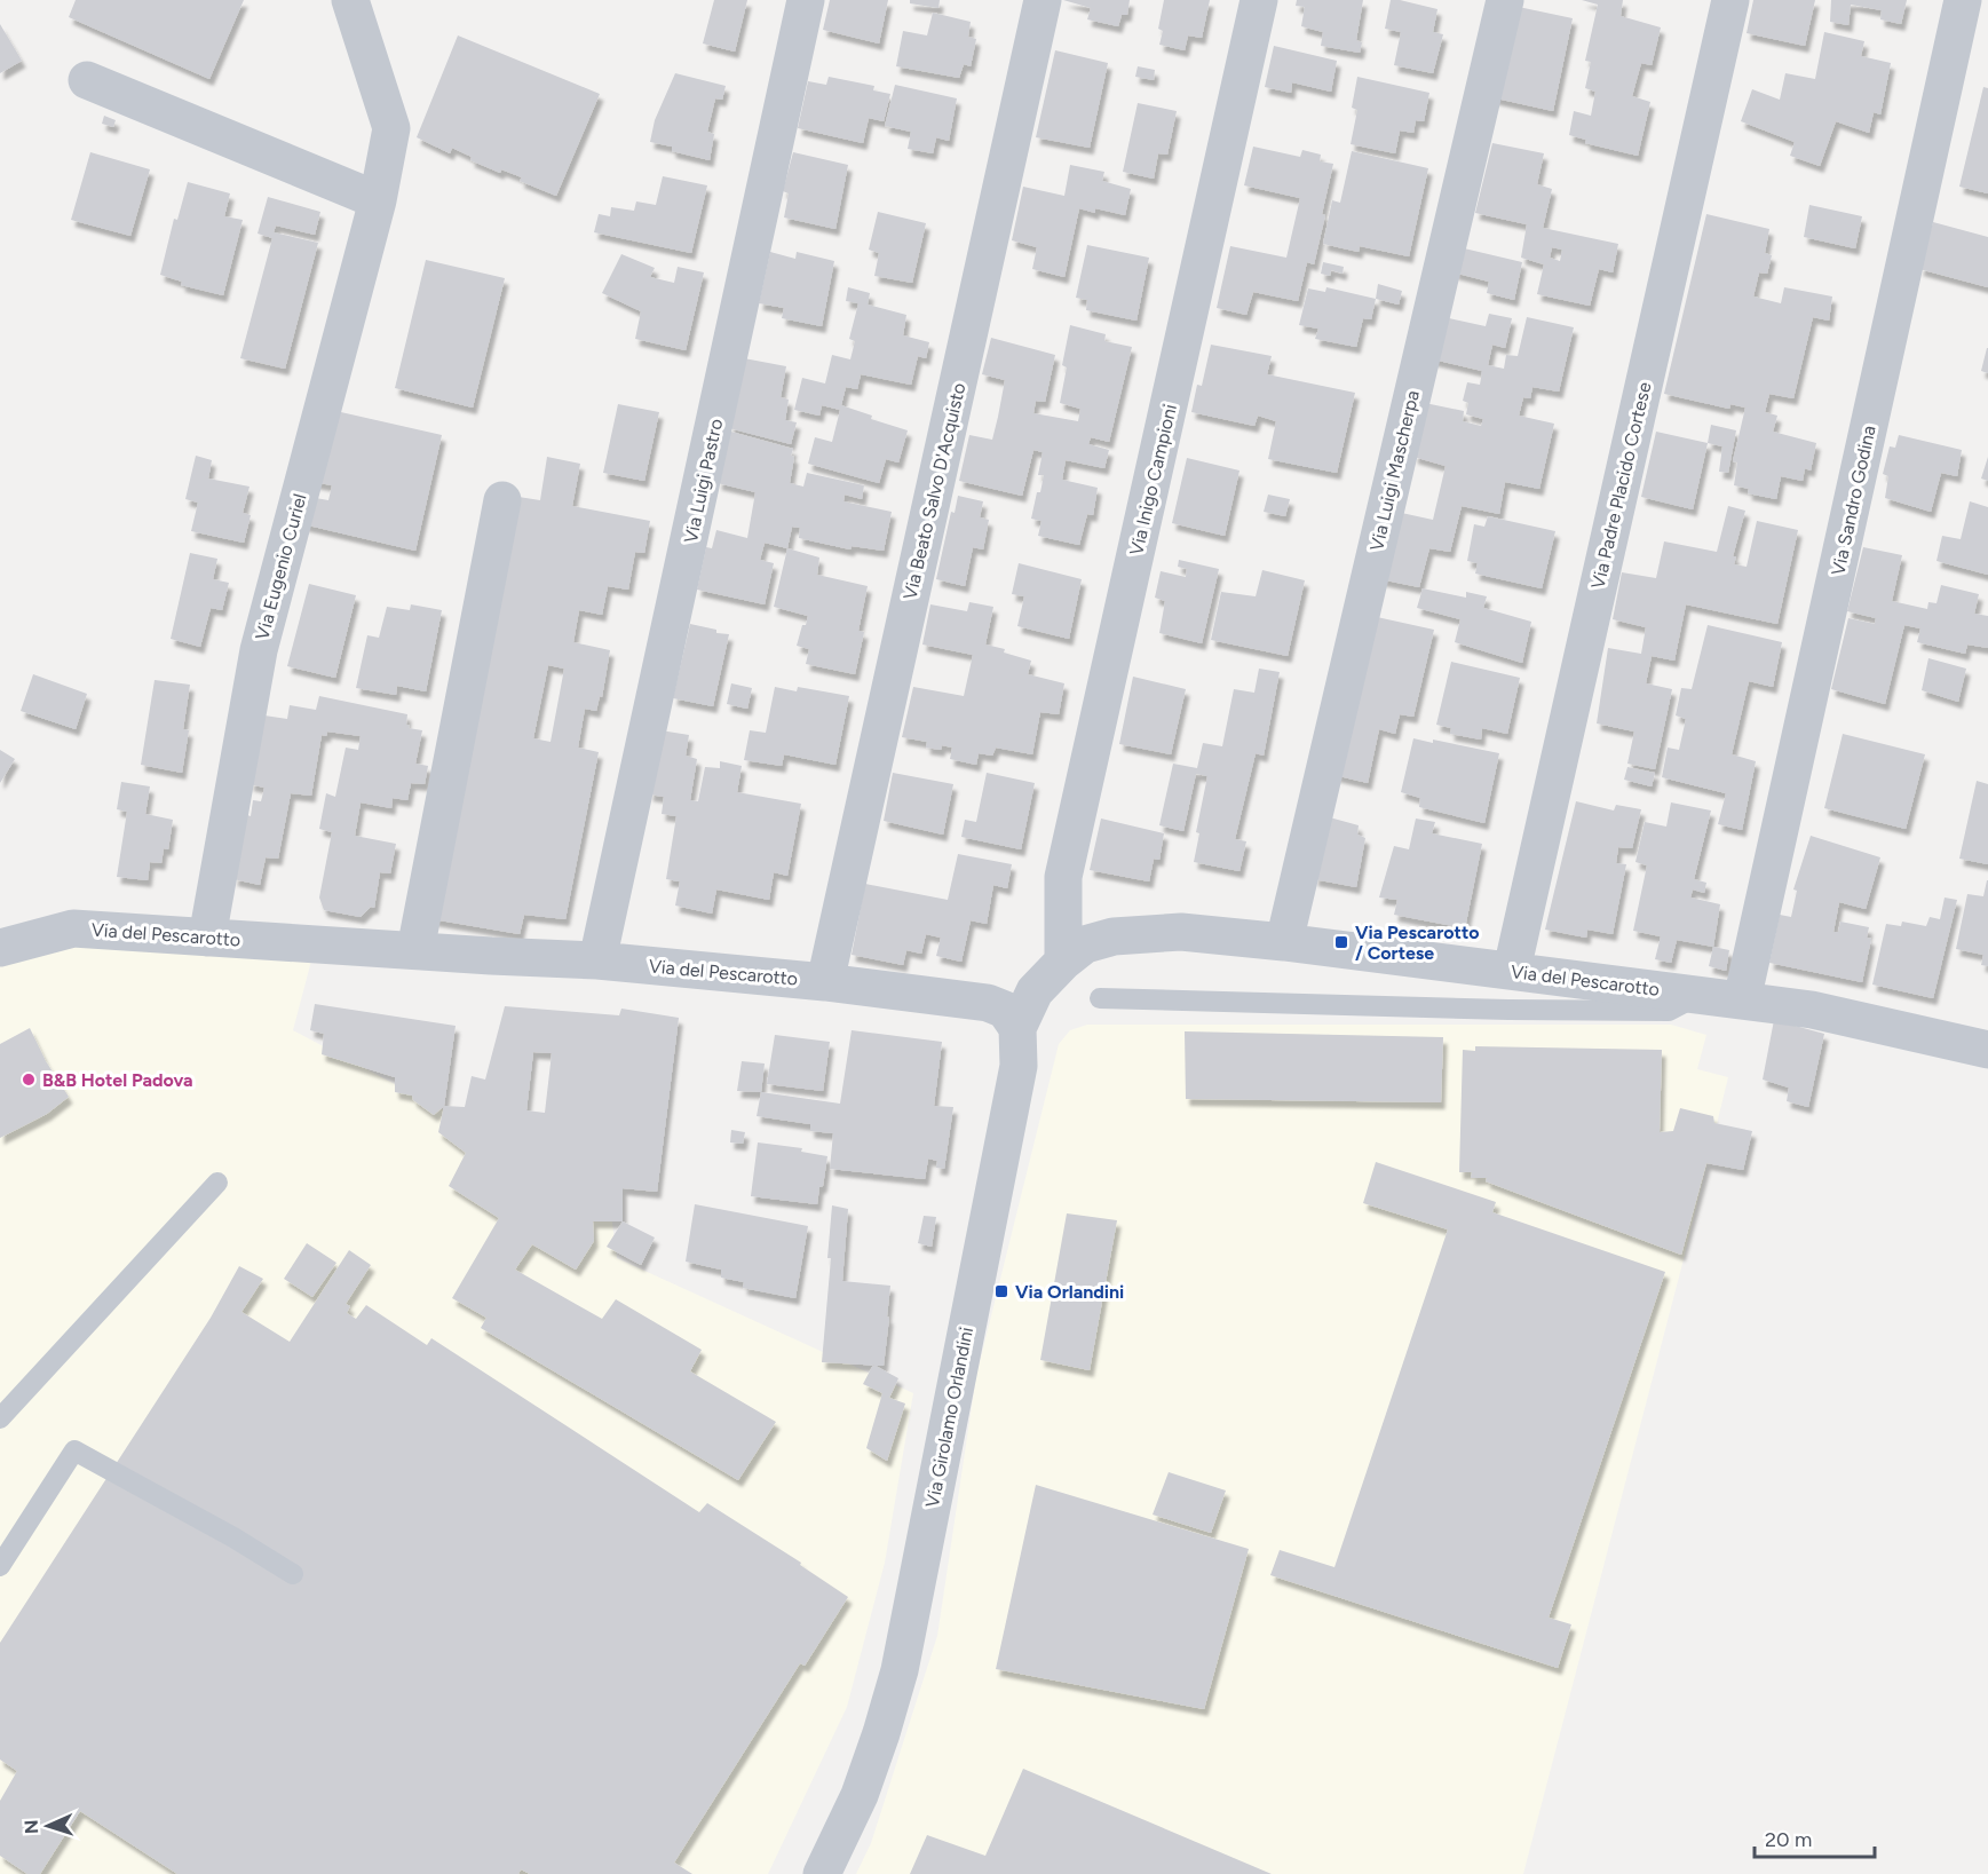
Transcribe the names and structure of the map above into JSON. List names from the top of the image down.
{
  "streets": {
    "street": [
      "Via Luigi Mascherpa",
      "Via Inigo Campioni",
      "Via Luigi Pastro",
      "Via Padre Placido Cortese",
      "Via Beato Salvo D'Acquisto",
      "Via Sandro Godina",
      "Via Eugenio Curiel",
      "Via del Pescarotto",
      "Via Girolamo Orlandini"
    ]
  },
  "crossings": [
    ["Via Luigi Mascherpa", "Via del Pescarotto"],
    ["Via Inigo Campioni", "Via del Pescarotto"],
    ["Via Inigo Campioni", "Via Girolamo Orlandini"],
    ["Via Luigi Pastro", "Via del Pescarotto"],
    ["Via Padre Placido Cortese", "Via del Pescarotto"],
    ["Via Beato Salvo D'Acquisto", "Via del Pescarotto"],
    ["Via Sandro Godina", "Via del Pescarotto"],
    ["Via Eugenio Curiel", "Via del Pescarotto"],
    ["Via del Pescarotto", "Via Girolamo Orlandini"]
  ],
  "places": {
    "transit": ["Via Pescarotto / Cortese", "Via Orlandini"],
    "other": ["B&B Hotel Padova"]
  },
  "scale_bar": "20 m",
  "north": "left"
}
